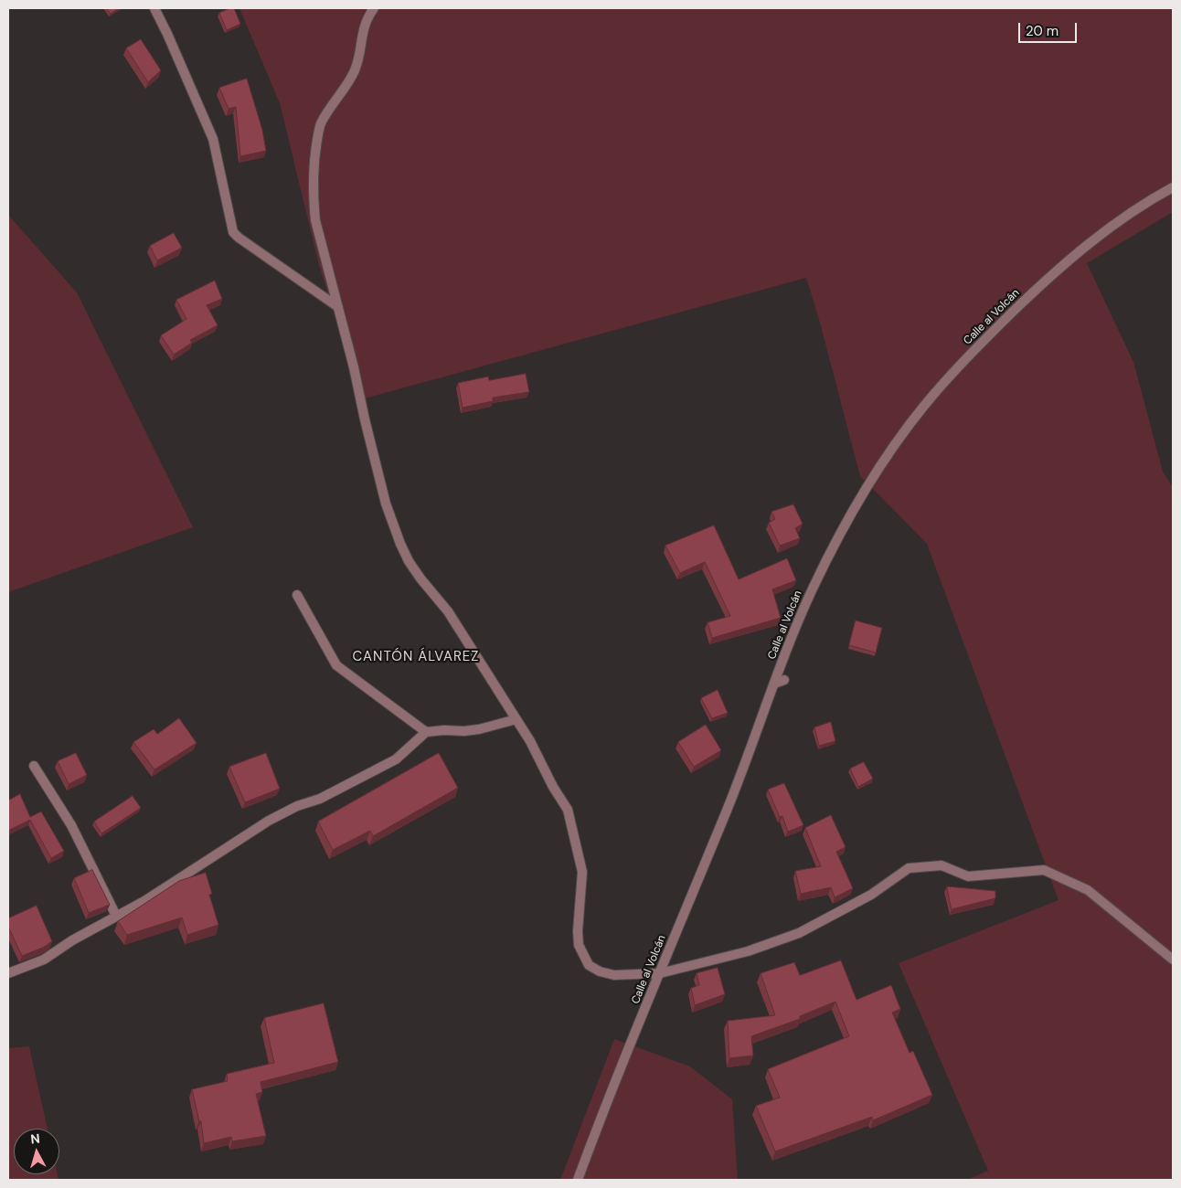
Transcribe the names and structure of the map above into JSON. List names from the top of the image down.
{
  "streets": {
    "street": ["Calle al Volcán"]
  },
  "districts": ["CANTÓN ÁLVAREZ"],
  "scale_bar": "20 m",
  "north": "top"
}
